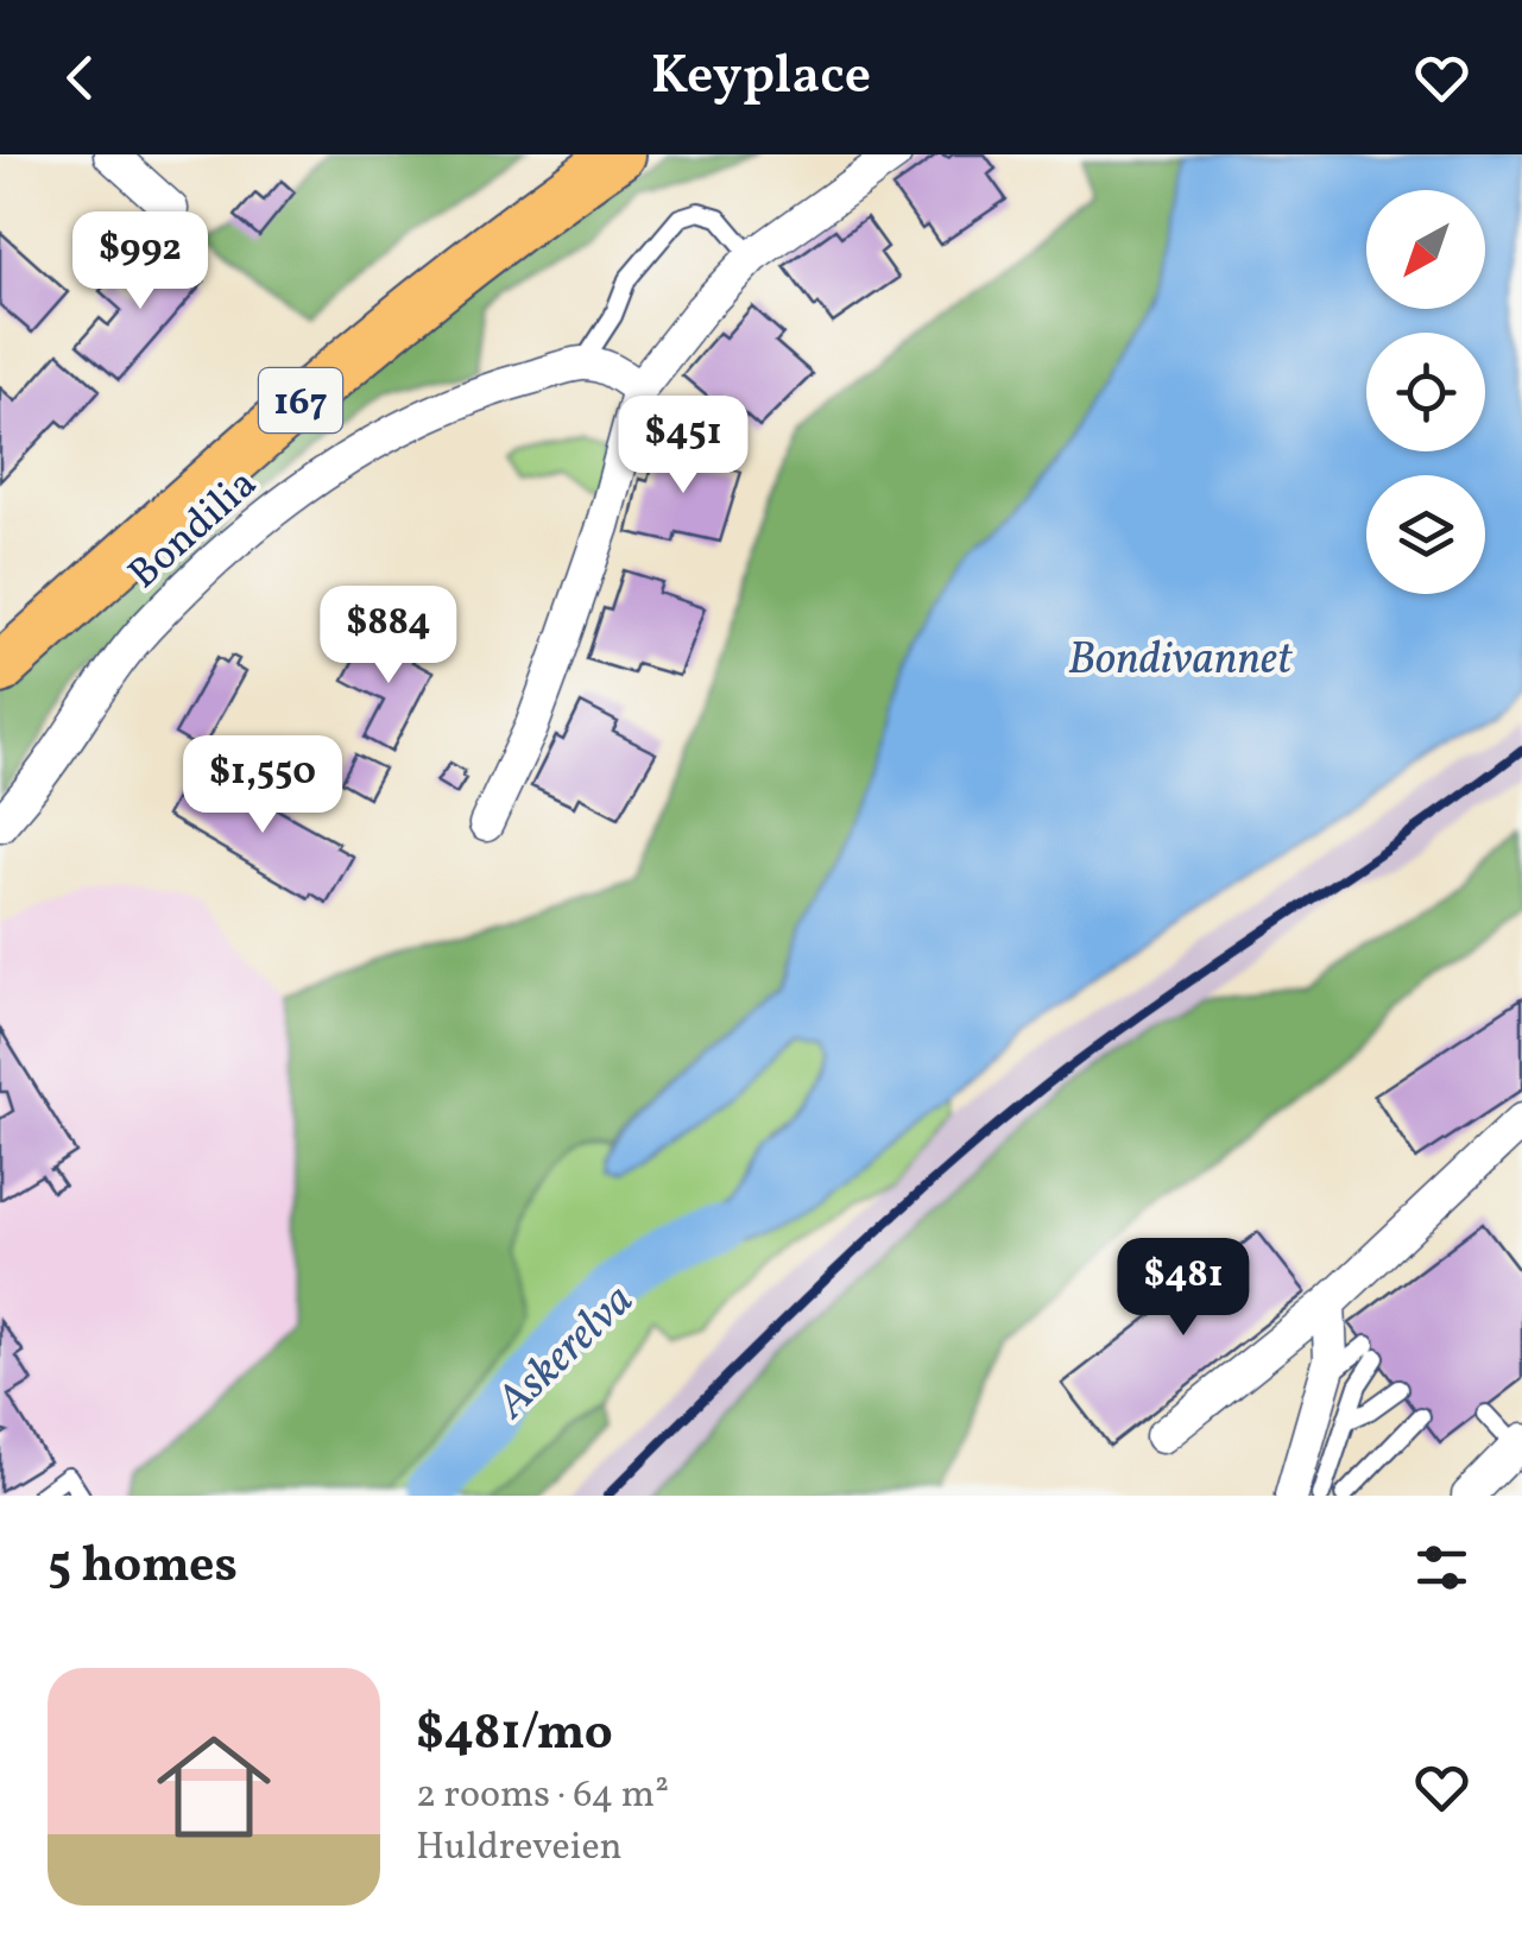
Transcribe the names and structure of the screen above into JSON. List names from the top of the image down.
{
  "streets": {
    "main road": ["167"],
    "street": ["Bondilia"]
  },
  "water": ["Bondivannet", "Askerelva"],
  "north": "bottom left",
  "page": {
    "header": "Keyplace",
    "price": [
      "$992",
      "$451",
      "$884",
      "$1,550",
      "$481"
    ],
    "heading": "5 homes",
    "list": [
      {
        "name": "$481/mo",
        "note": "2 rooms · 64 m² · Huldreveien"
      }
    ]
  }
}
